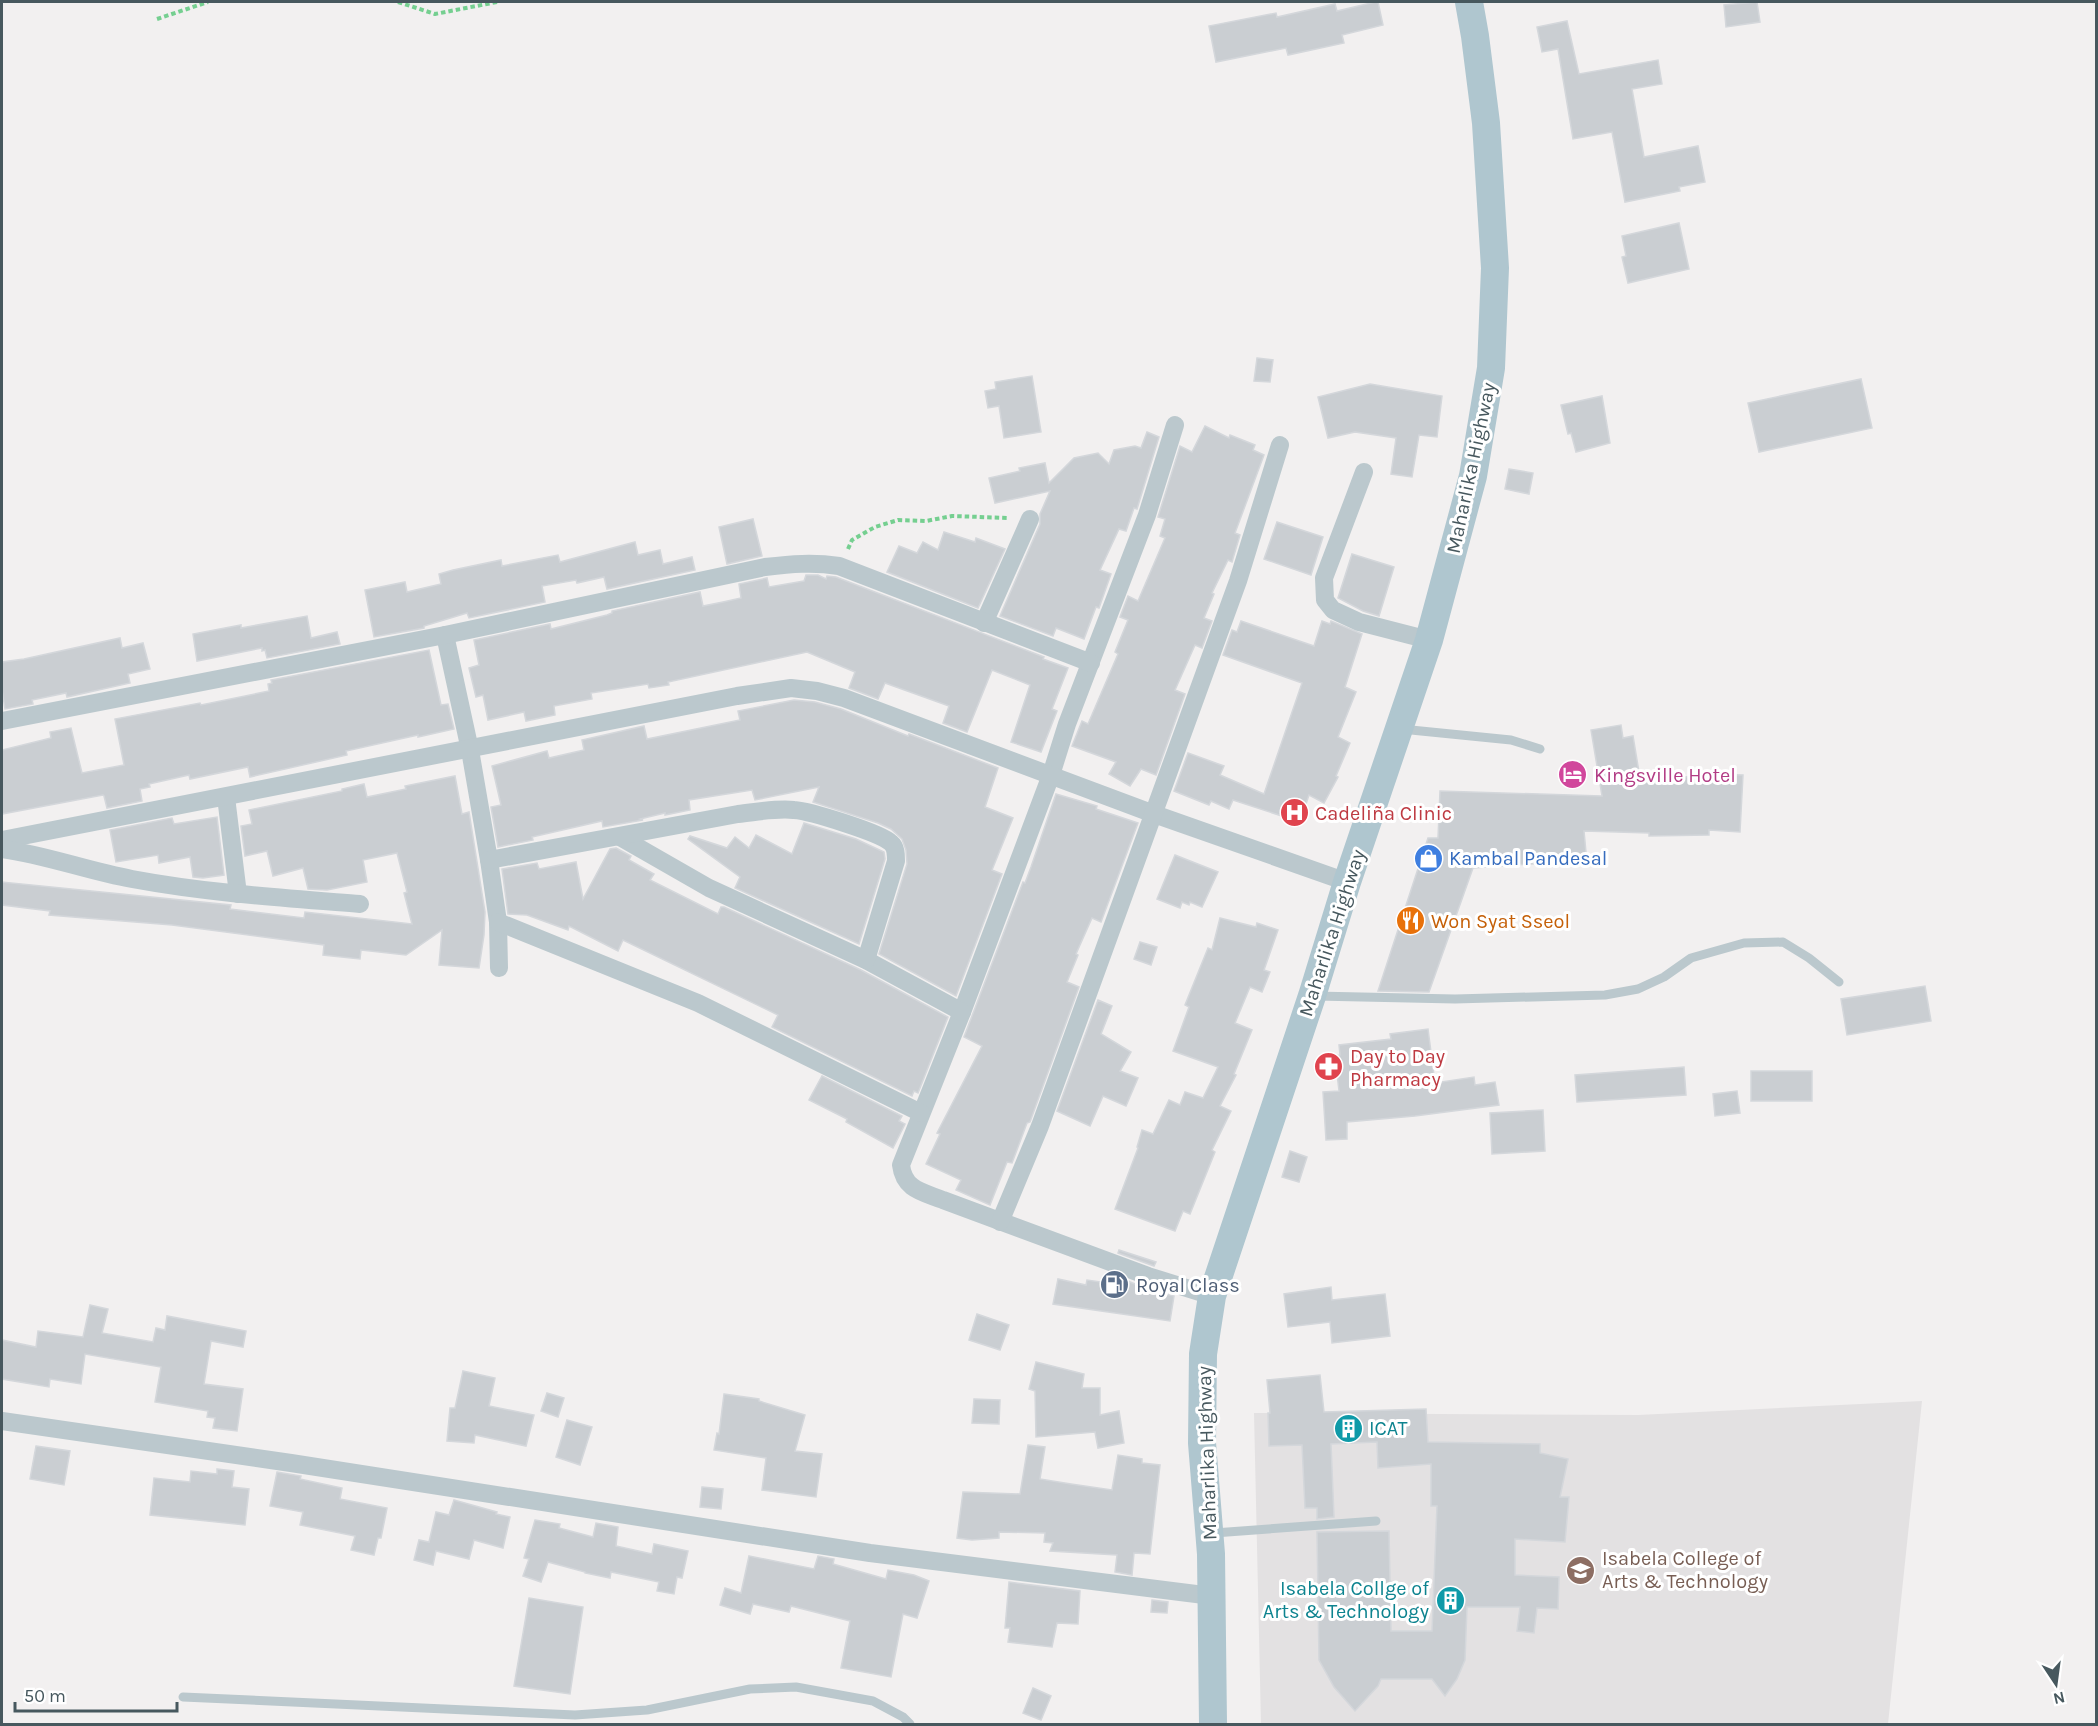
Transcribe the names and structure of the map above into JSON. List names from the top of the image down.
{
  "streets": {
    "main road": ["Maharlika Highway"]
  },
  "places": {
    "hotel": ["Kingsville Hotel"],
    "hospital": ["Cadeliña Clinic"],
    "shop": ["Kambal Pandesal"],
    "restaurant": ["Won Syat Sseol"],
    "pharmacy": ["Day to Day Pharmacy"],
    "fuel station": ["Royal Class"],
    "building": ["ICAT", "Isabela Collge of Arts & Technology"],
    "school or university": ["Isabela College of Arts & Technology"]
  },
  "scale_bar": "50 m",
  "north": "bottom"
}
